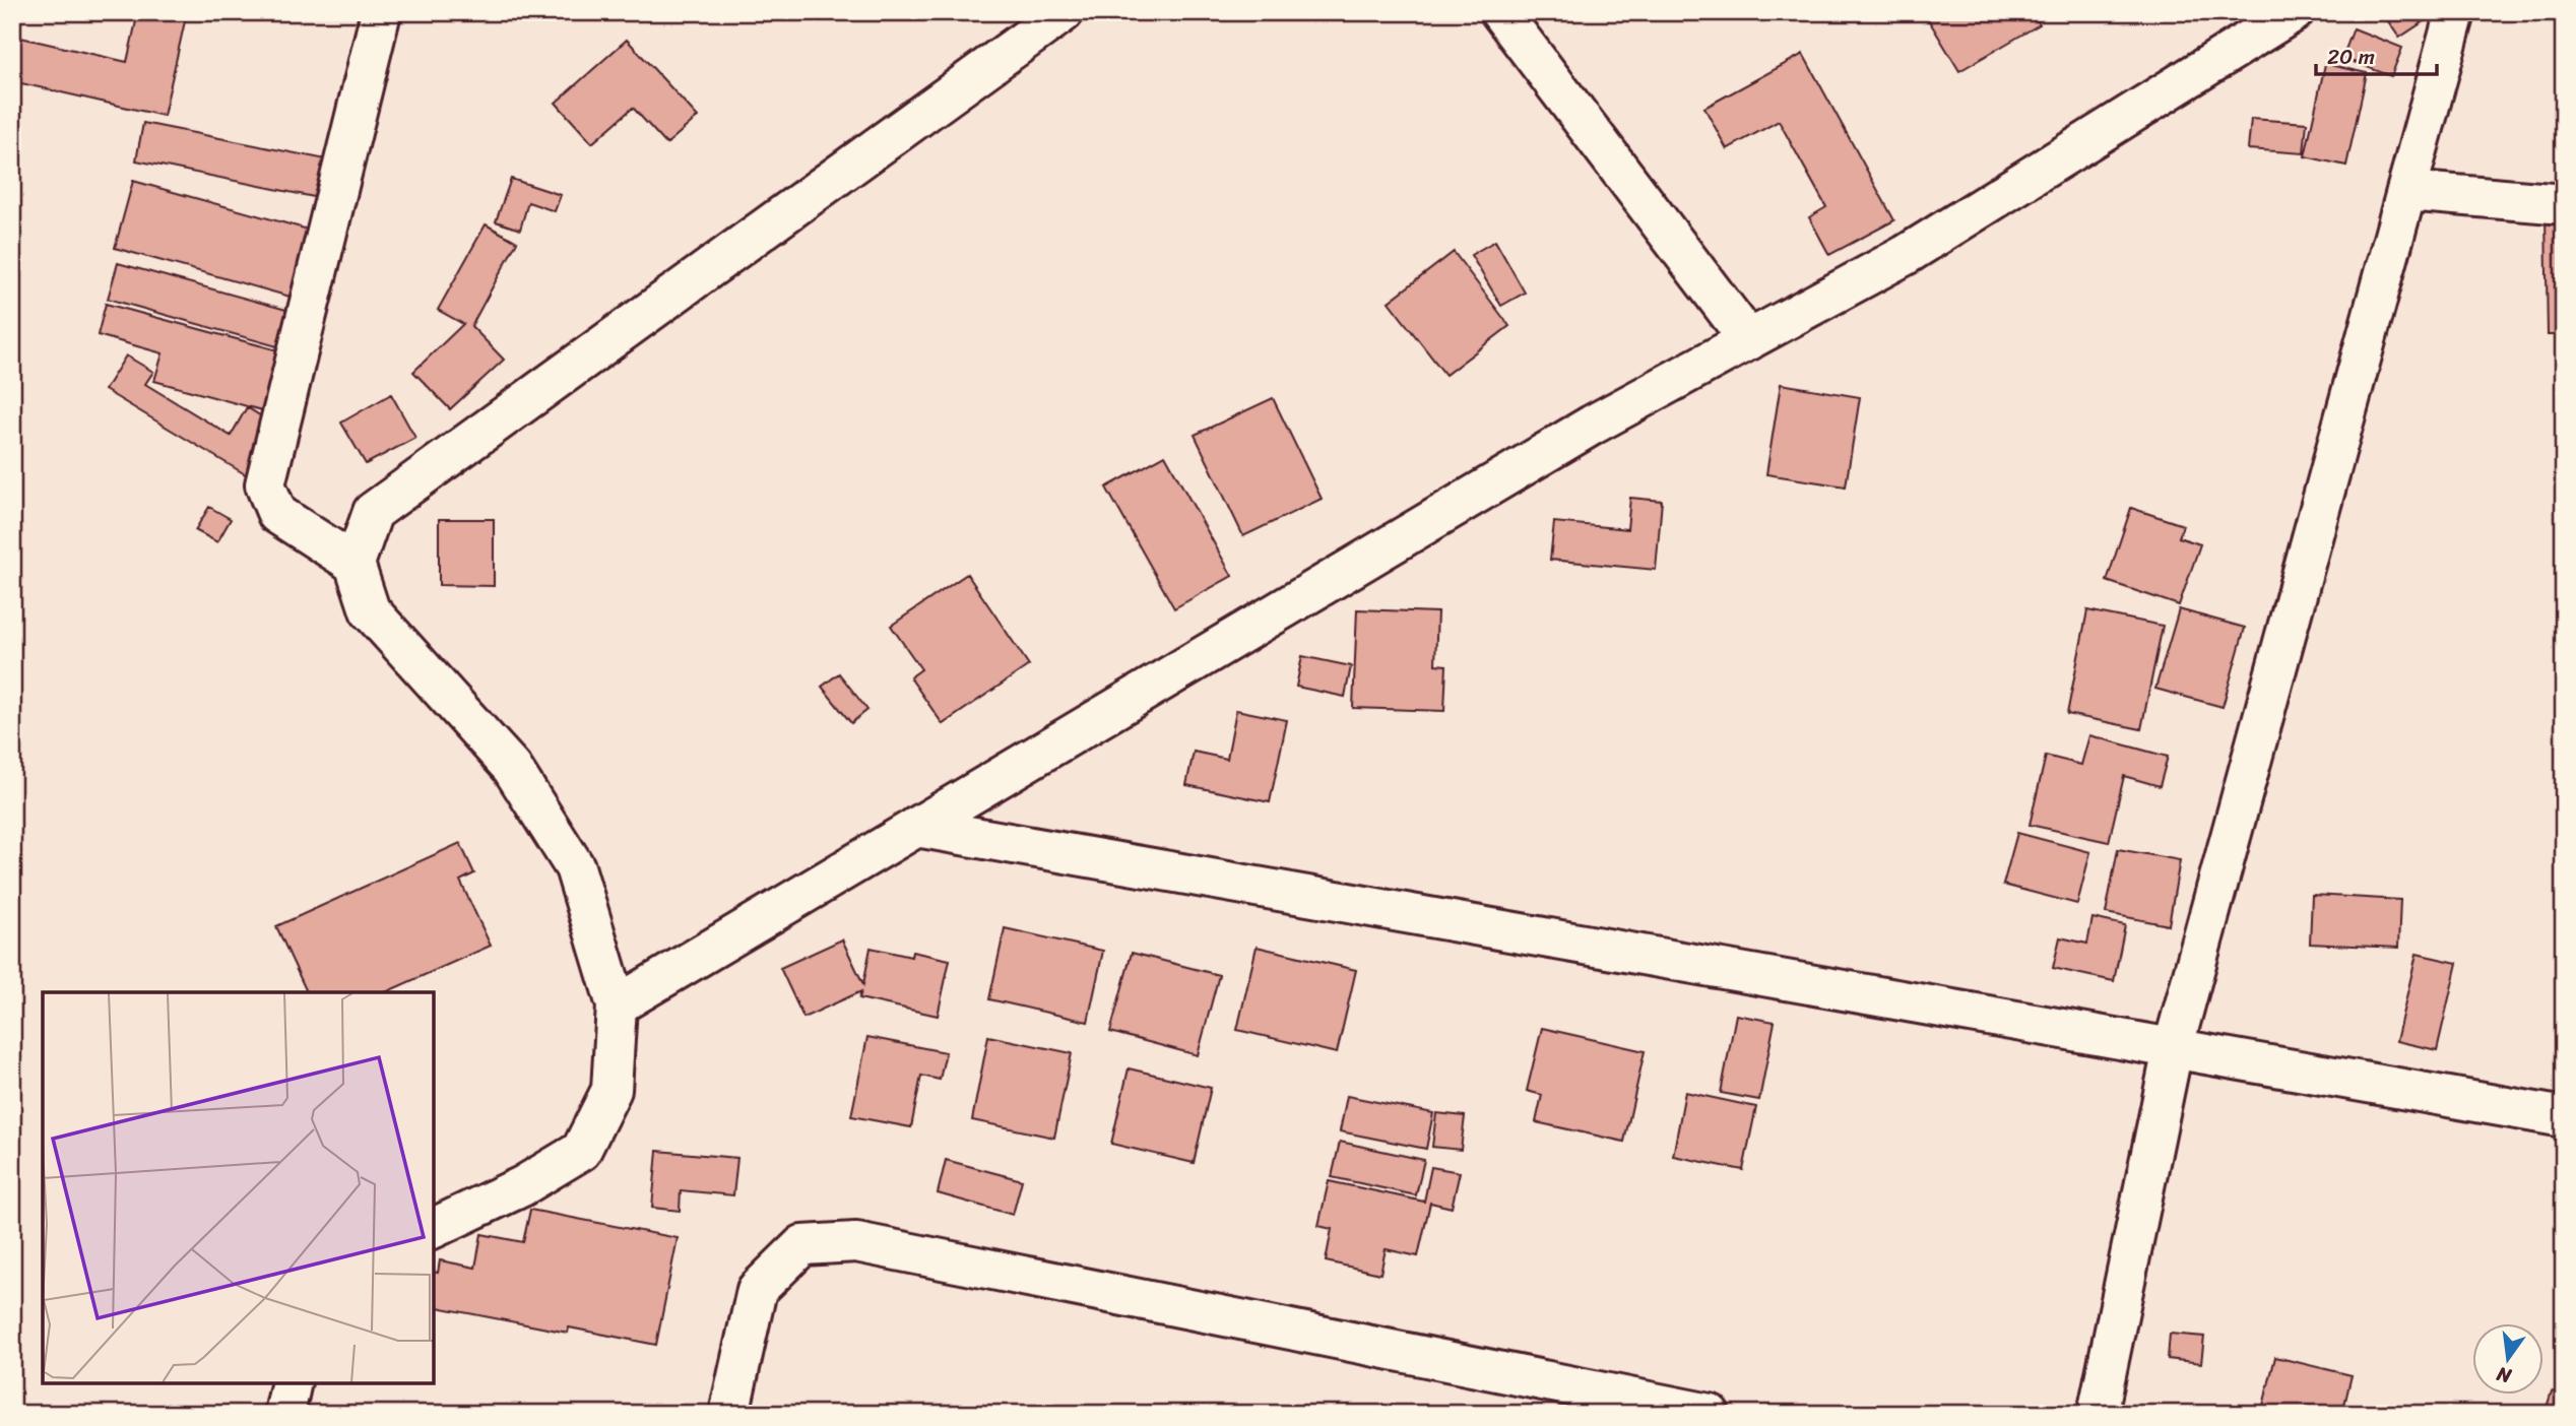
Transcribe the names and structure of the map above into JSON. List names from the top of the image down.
{
  "scale_bar": "20 m",
  "north": "bottom"
}
